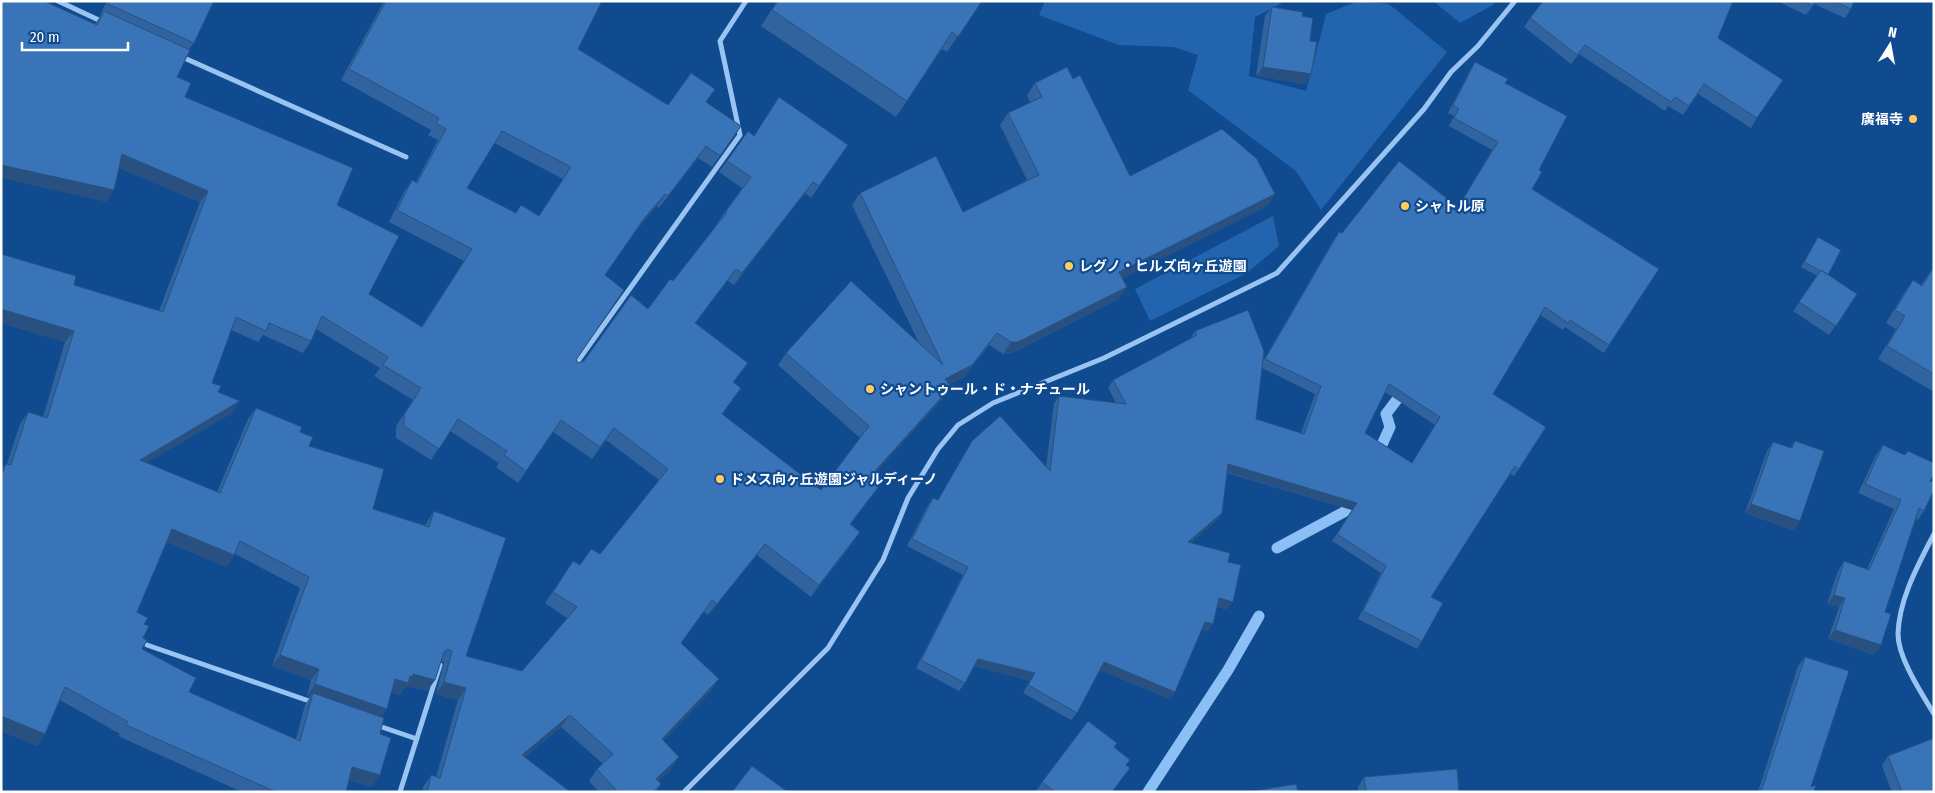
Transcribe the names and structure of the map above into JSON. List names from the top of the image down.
{
  "places": [
    "廣福寺",
    "シャトル原",
    "レグノ・ヒルズ向ヶ丘遊園",
    "シャントゥール・ド・ナチュール",
    "ドメス向ヶ丘遊園ジャルディーノ"
  ],
  "scale_bar": "20 m",
  "north": "top"
}
